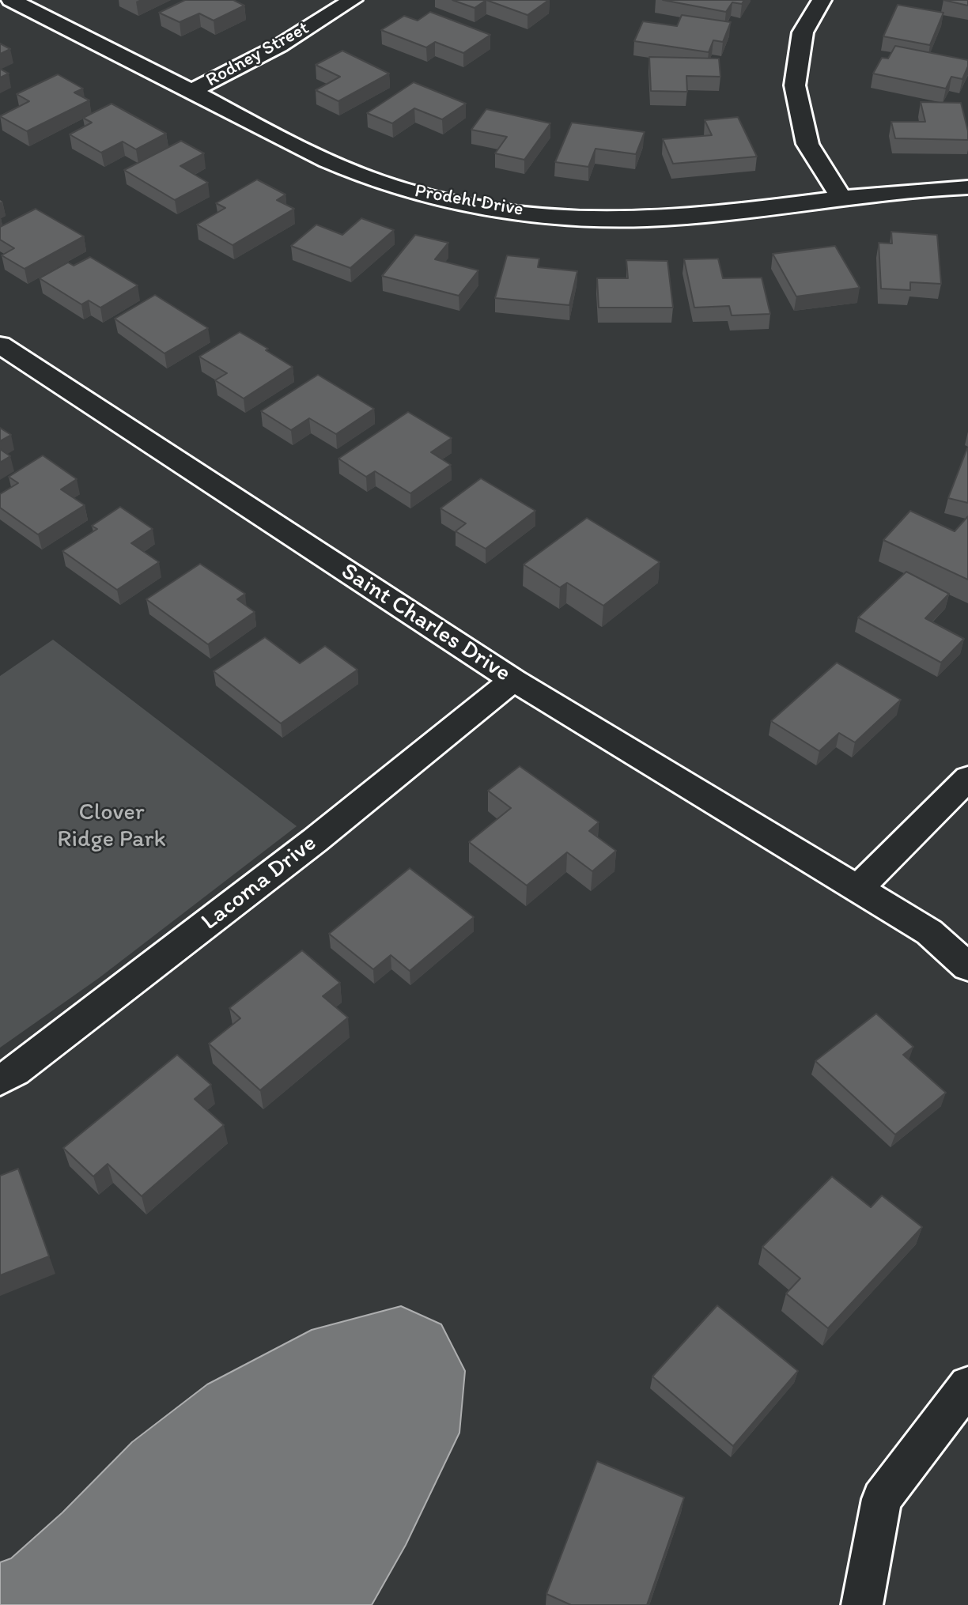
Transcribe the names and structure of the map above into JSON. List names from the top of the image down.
{
  "streets": {
    "street": [
      "Rodney Street",
      "Prodehl Drive",
      "Saint Charles Drive",
      "Lacoma Drive"
    ]
  },
  "crossings": [
    ["Rodney Street", "Prodehl Drive"],
    ["Saint Charles Drive", "Lacoma Drive"]
  ],
  "parks": ["Clover Ridge Park"]
}
